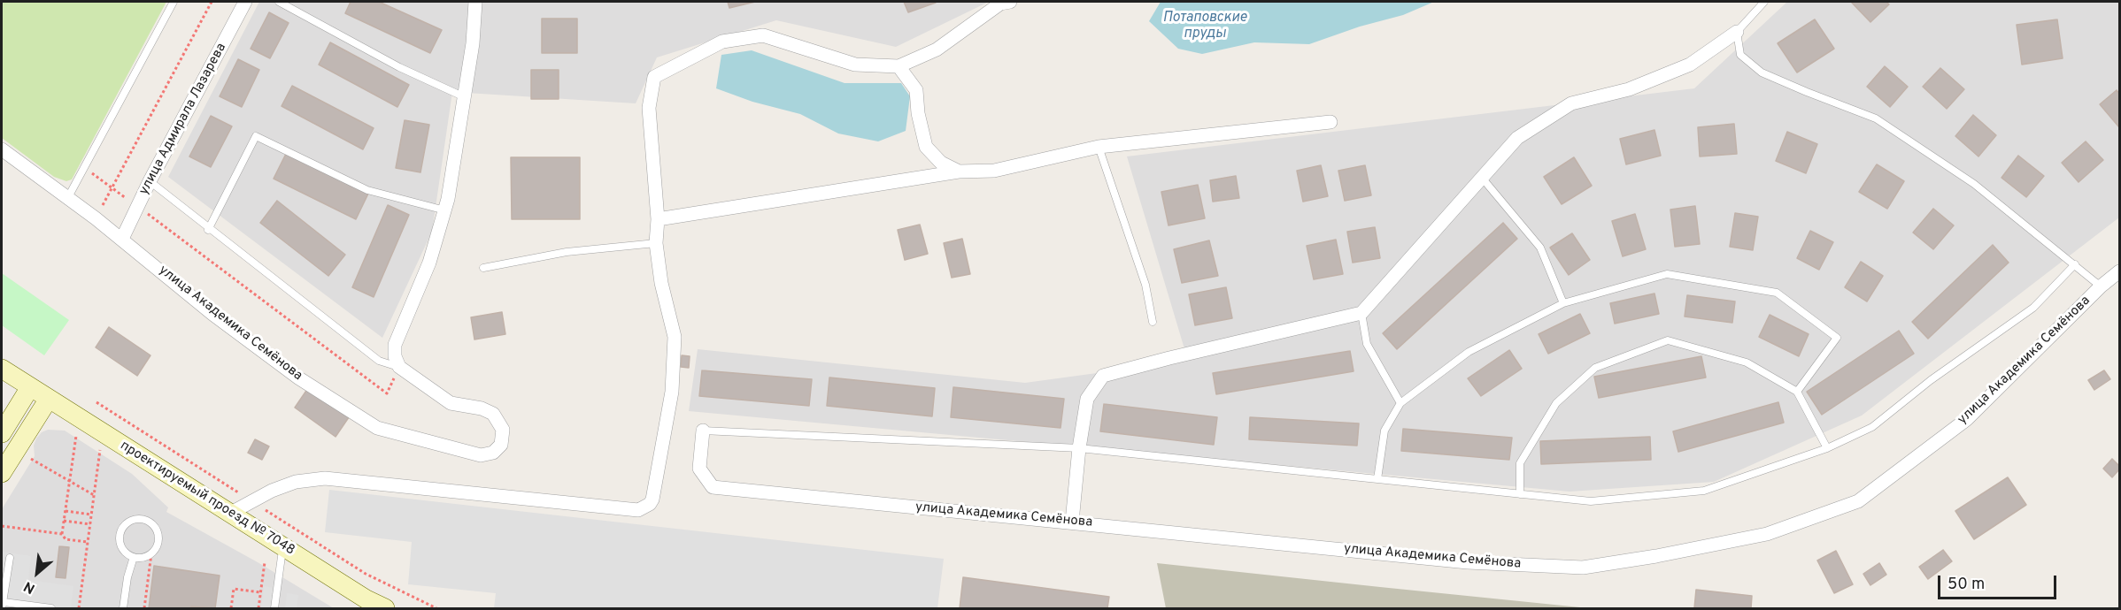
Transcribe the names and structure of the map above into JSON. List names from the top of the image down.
{
  "streets": {
    "main road": ["проектируемый проезд № 7048"],
    "street": ["улица Адмирала Лазарева", "улица Академика Семёнова"]
  },
  "crossings": [
    ["улица Адмирала Лазарева", "улица Академика Семёнова"]
  ],
  "water": ["Потаповские пруды"],
  "scale_bar": "50 m",
  "north": "bottom left"
}
